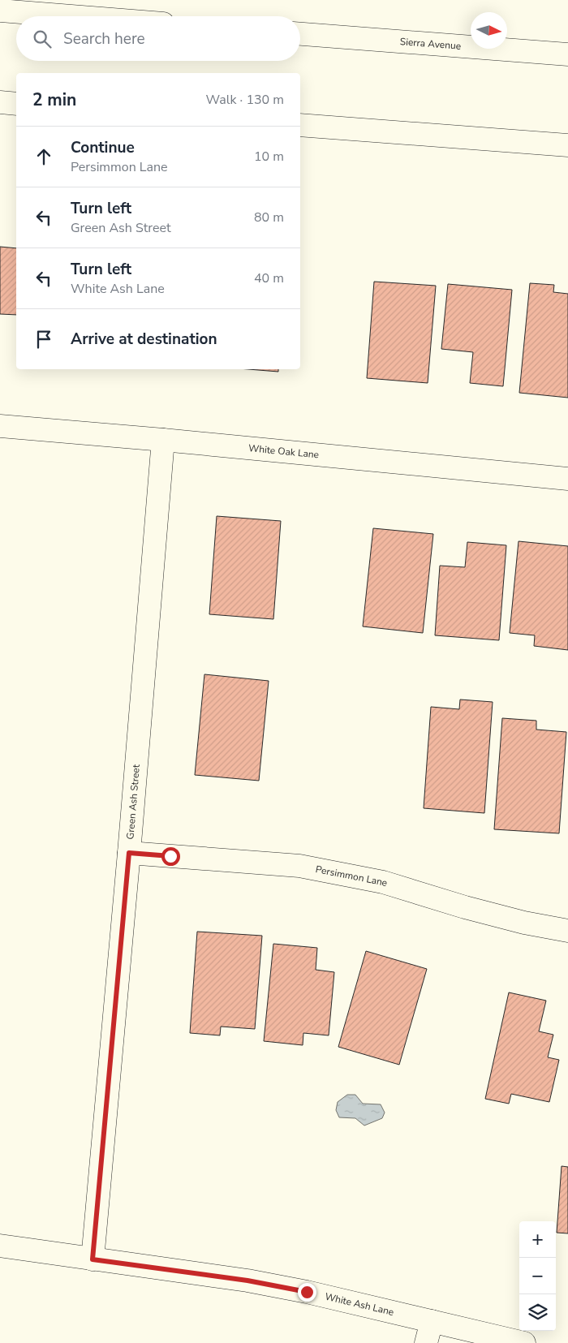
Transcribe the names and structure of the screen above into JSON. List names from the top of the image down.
{
  "streets": {
    "street": [
      "Sierra Avenue",
      "White Oak Lane",
      "Green Ash Street",
      "Persimmon Lane",
      "White Ash Lane"
    ]
  },
  "crossings": [
    ["White Oak Lane", "Green Ash Street"],
    ["Green Ash Street", "Persimmon Lane"],
    ["Green Ash Street", "White Ash Lane"]
  ],
  "north": "right",
  "page": {
    "search": "Search here",
    "heading": ["2 min", "Walk · 130 m"],
    "list": [
      ["Continue", "Persimmon Lane", "10 m"],
      ["Turn left", "Green Ash Street", "80 m"],
      ["Turn left", "White Ash Lane", "40 m"],
      "Arrive at destination"
    ],
    "map_buttons": ["+", "−"]
  }
}
